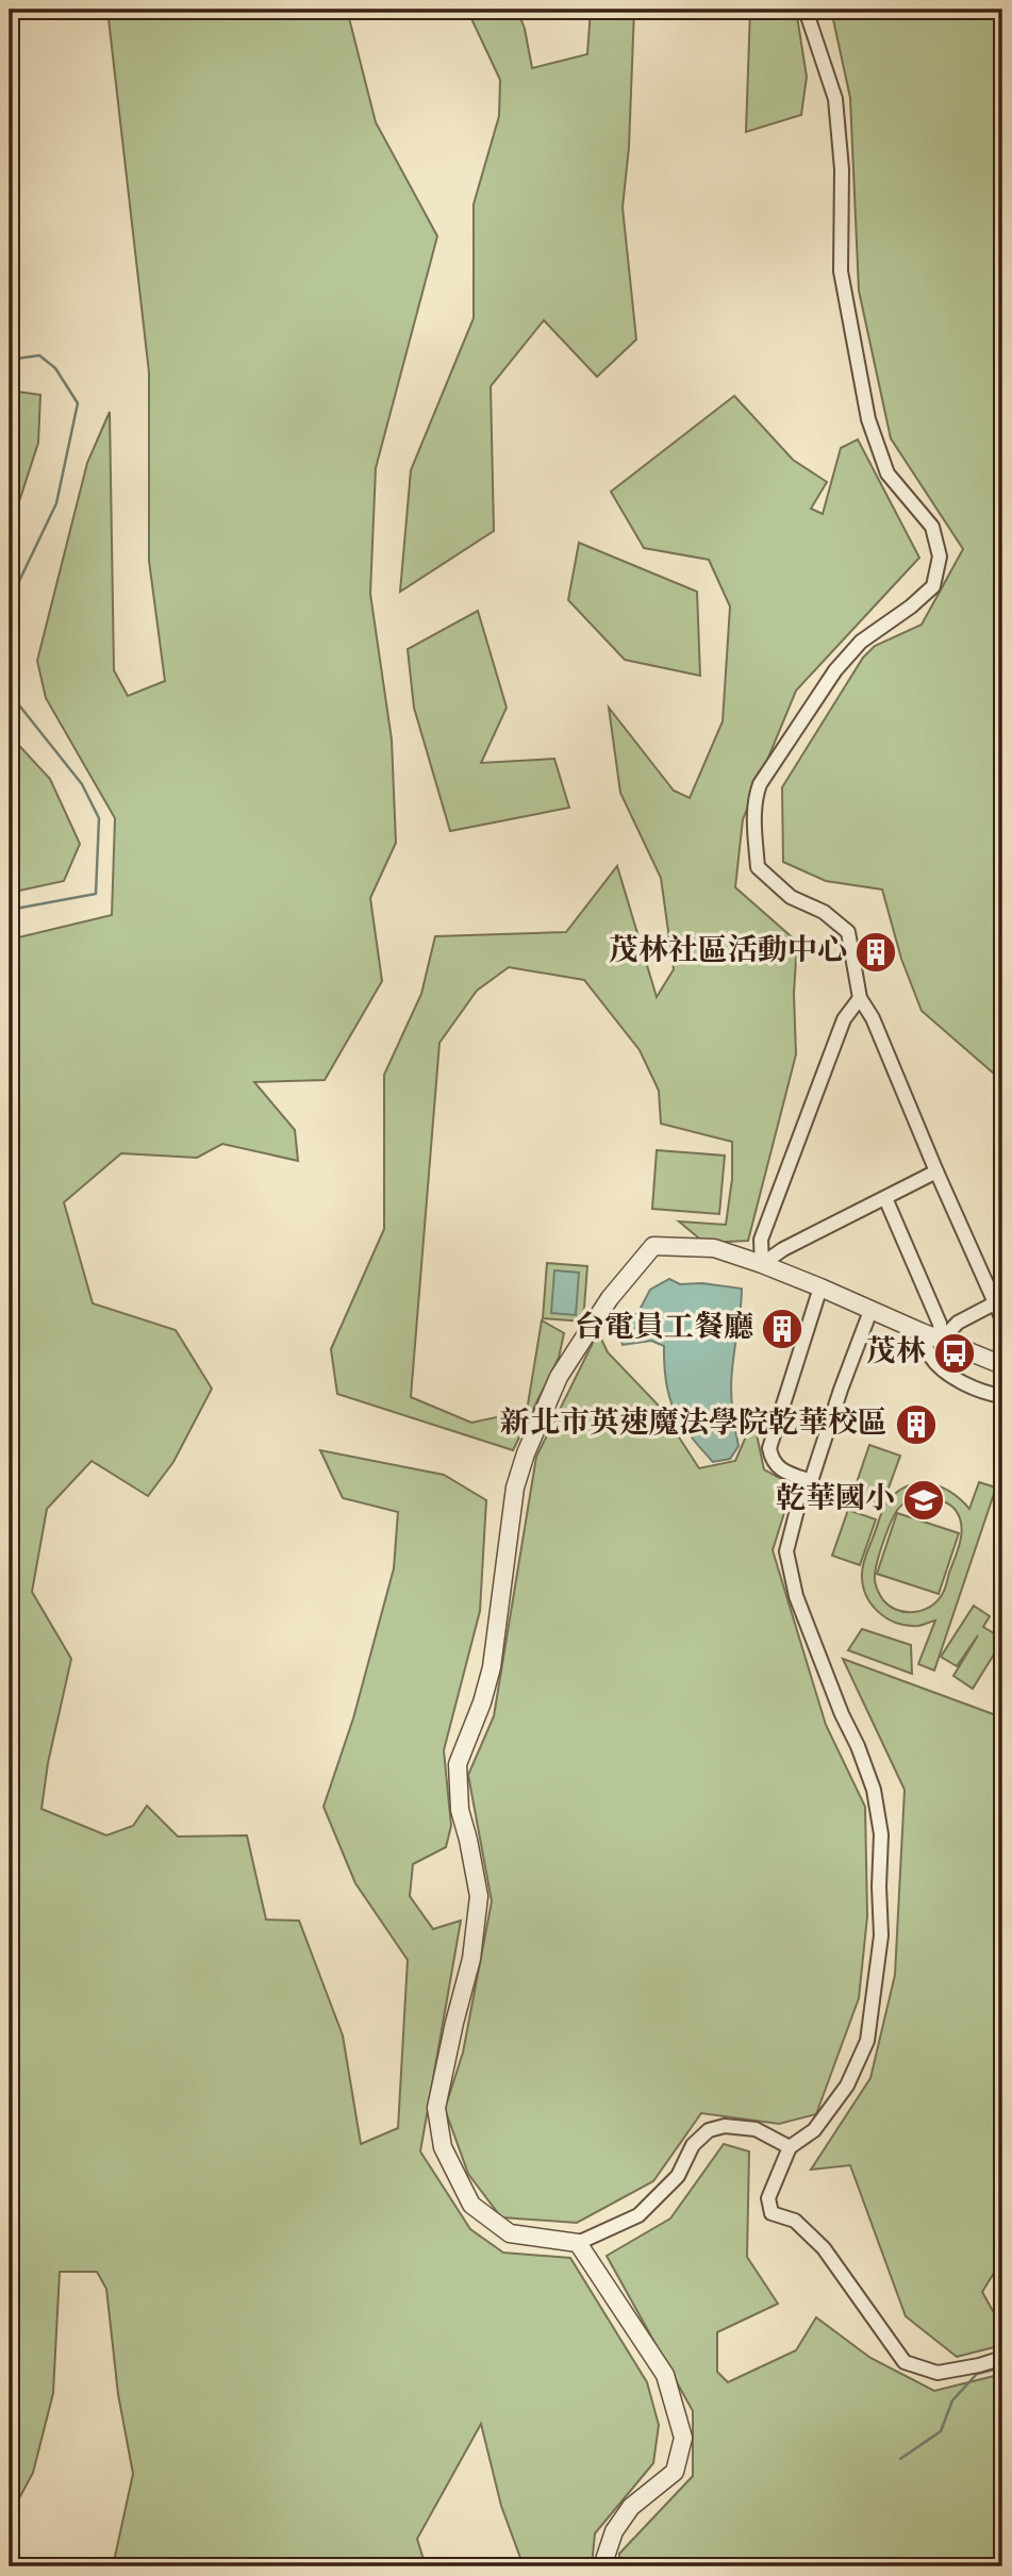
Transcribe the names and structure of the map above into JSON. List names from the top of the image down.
{
  "places": {
    "building": ["茂林社區活動中心", "台電員工餐廳", "新北市英速魔法學院乾華校區"],
    "bus stop": ["茂林"],
    "school or university": ["乾華國小"]
  }
}
